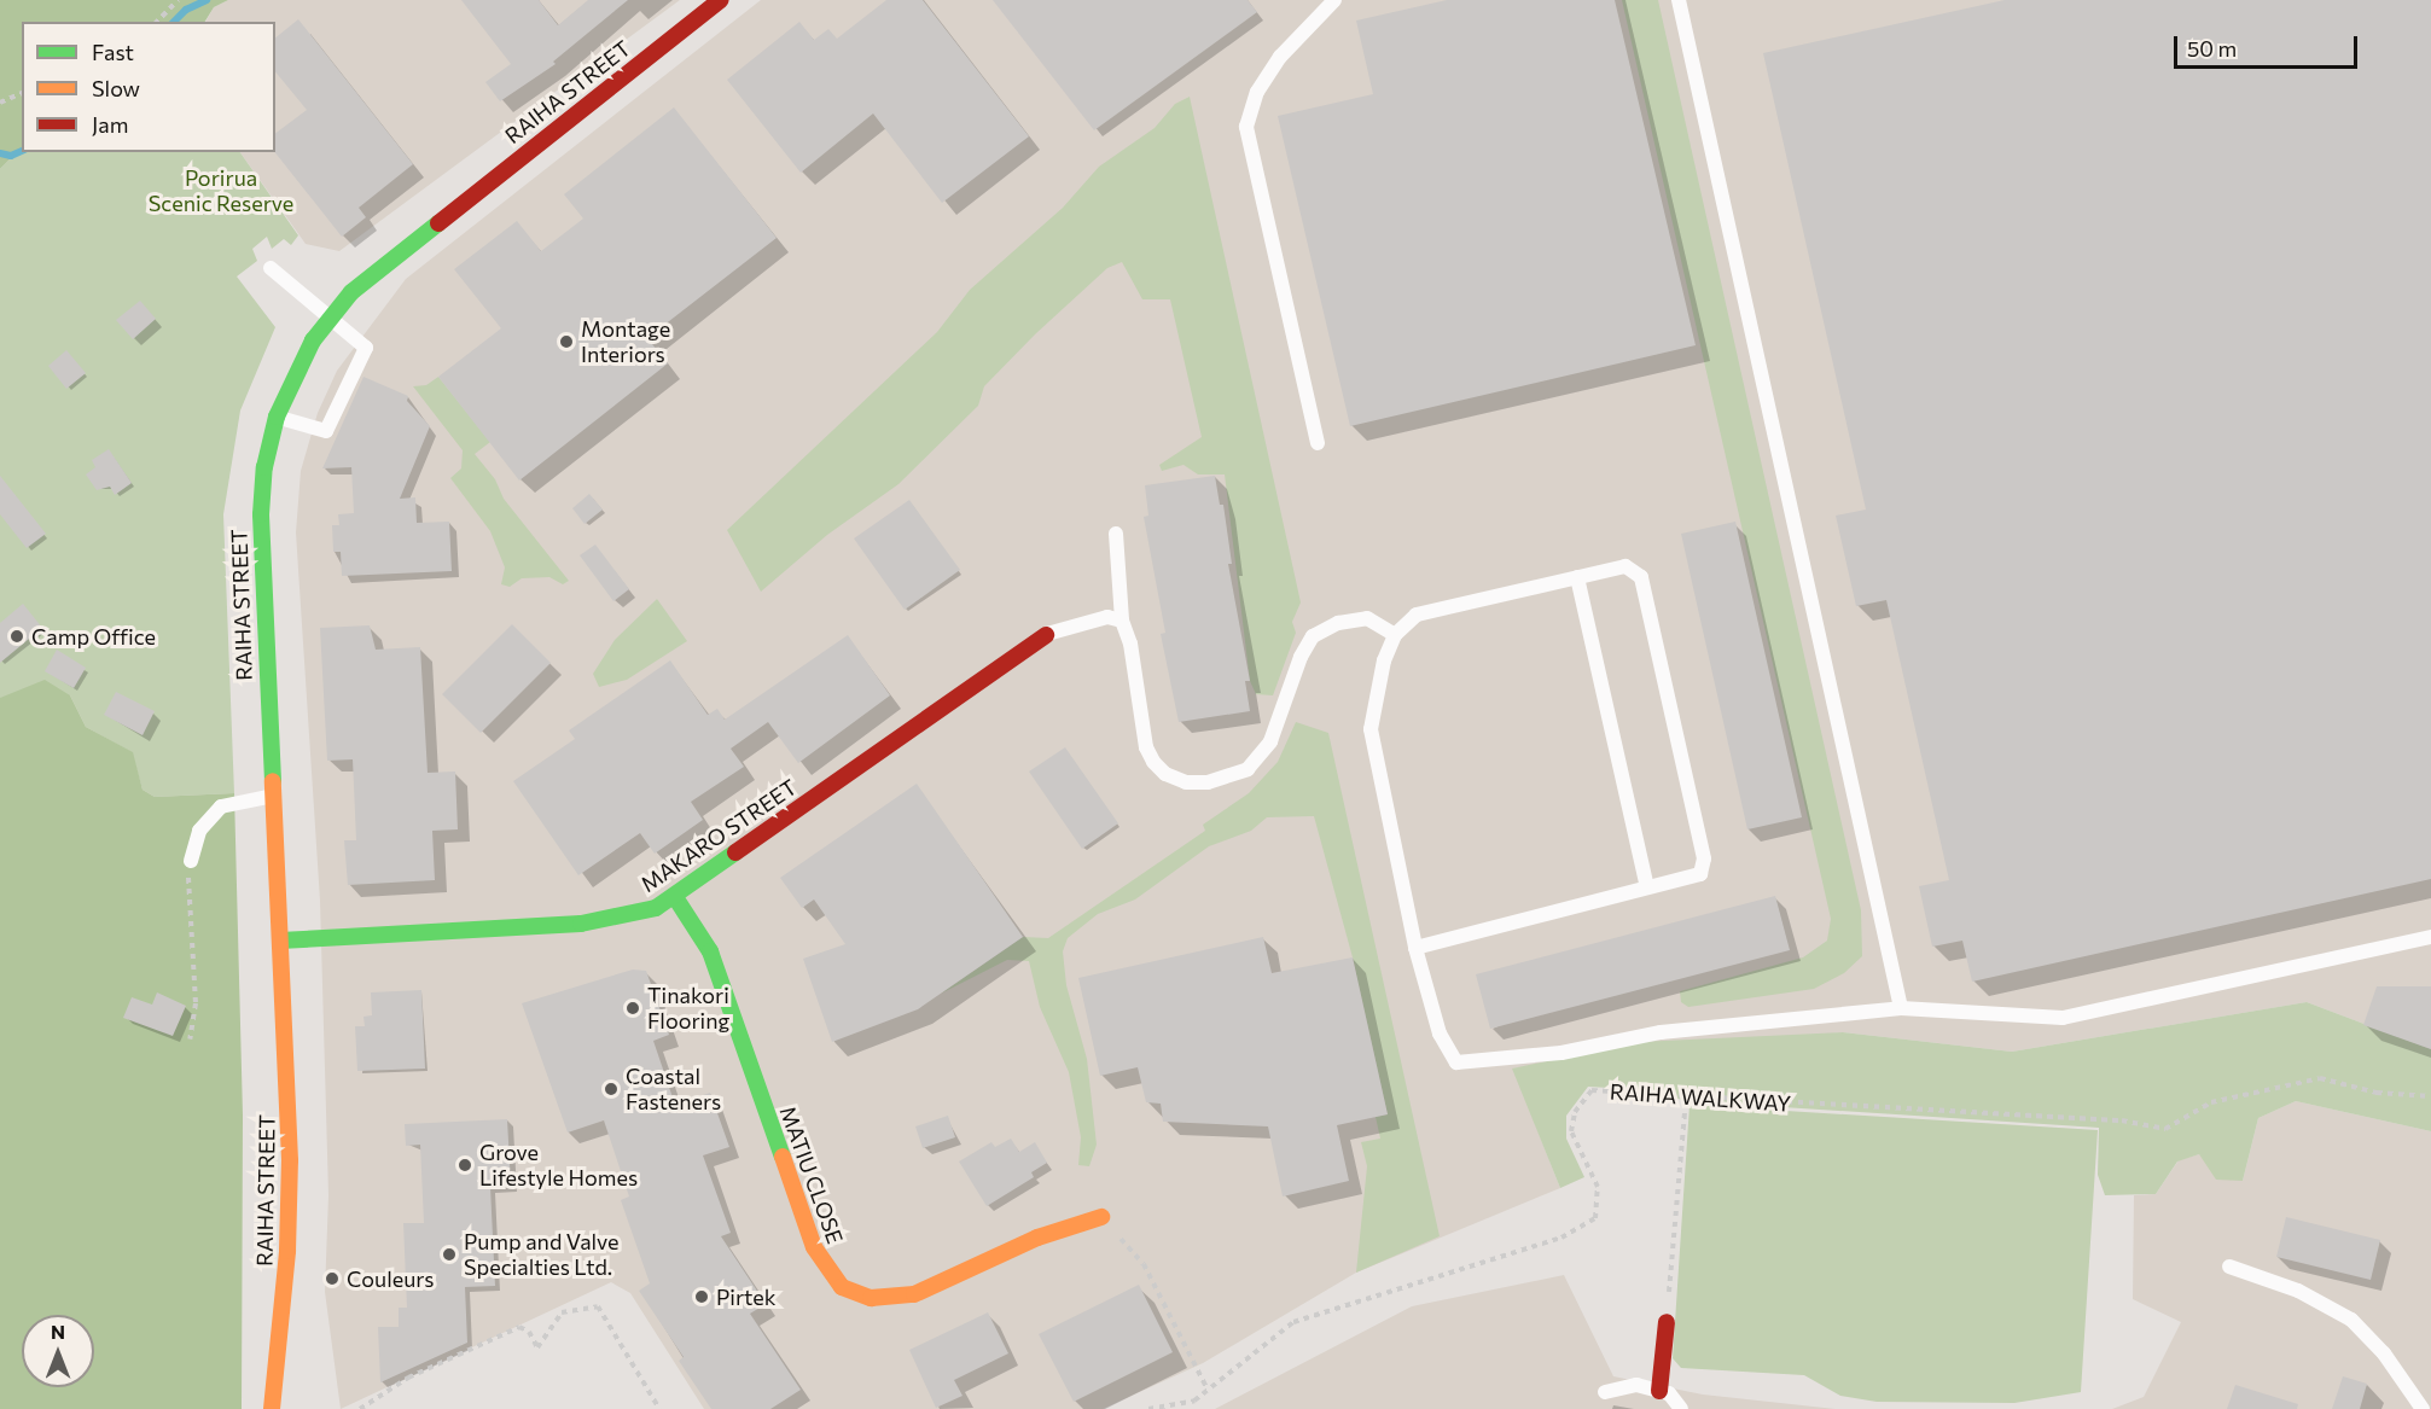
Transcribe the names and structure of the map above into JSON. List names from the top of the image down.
{
  "streets": {
    "street": ["RAIHA STREET", "MAKARO STREET", "MATIU CLOSE"],
    "path": ["RAIHA WALKWAY"]
  },
  "crossings": [
    ["RAIHA STREET", "MAKARO STREET"],
    ["MAKARO STREET", "MATIU CLOSE"]
  ],
  "parks": ["Porirua Scenic Reserve"],
  "places": [
    "Montage Interiors",
    "Camp Office",
    "Tinakori Flooring",
    "Coastal Fasteners",
    "Grove Lifestyle Homes",
    "Pump and Valve Specialties Ltd.",
    "Couleurs",
    "Pirtek"
  ],
  "legend": ["Fast", "Slow", "Jam"],
  "scale_bar": "50 m",
  "north": "top"
}
